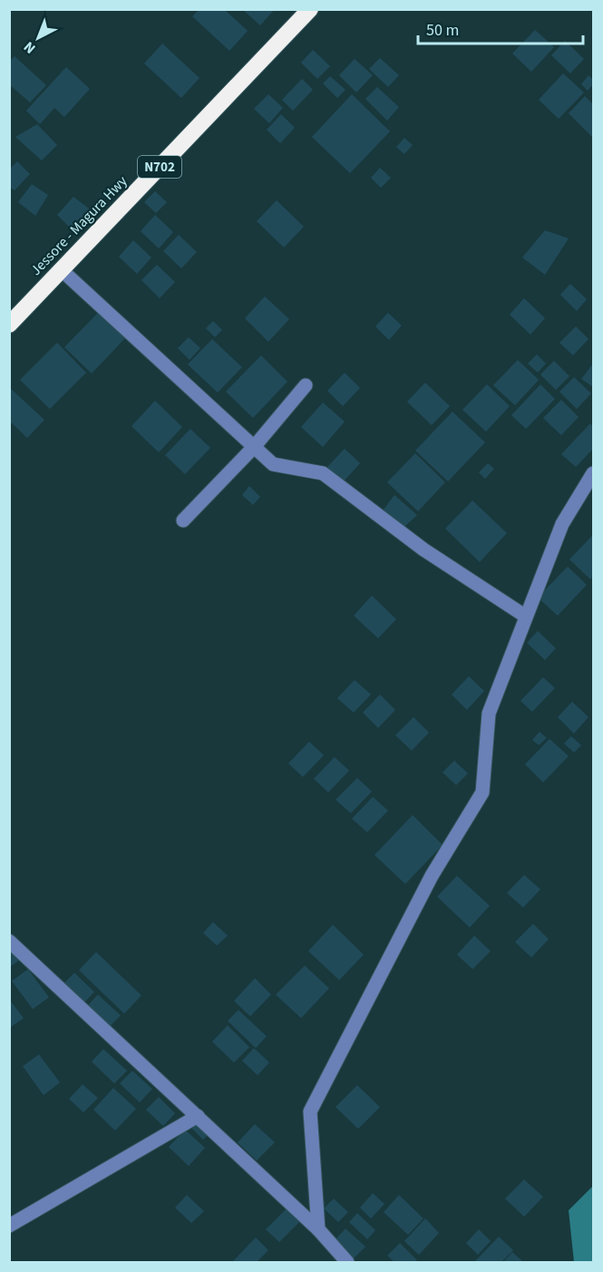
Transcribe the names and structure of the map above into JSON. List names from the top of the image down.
{
  "streets": {
    "highway": ["N702", "Jessore - Magura Hwy"]
  },
  "scale_bar": "50 m",
  "north": "bottom left"
}
